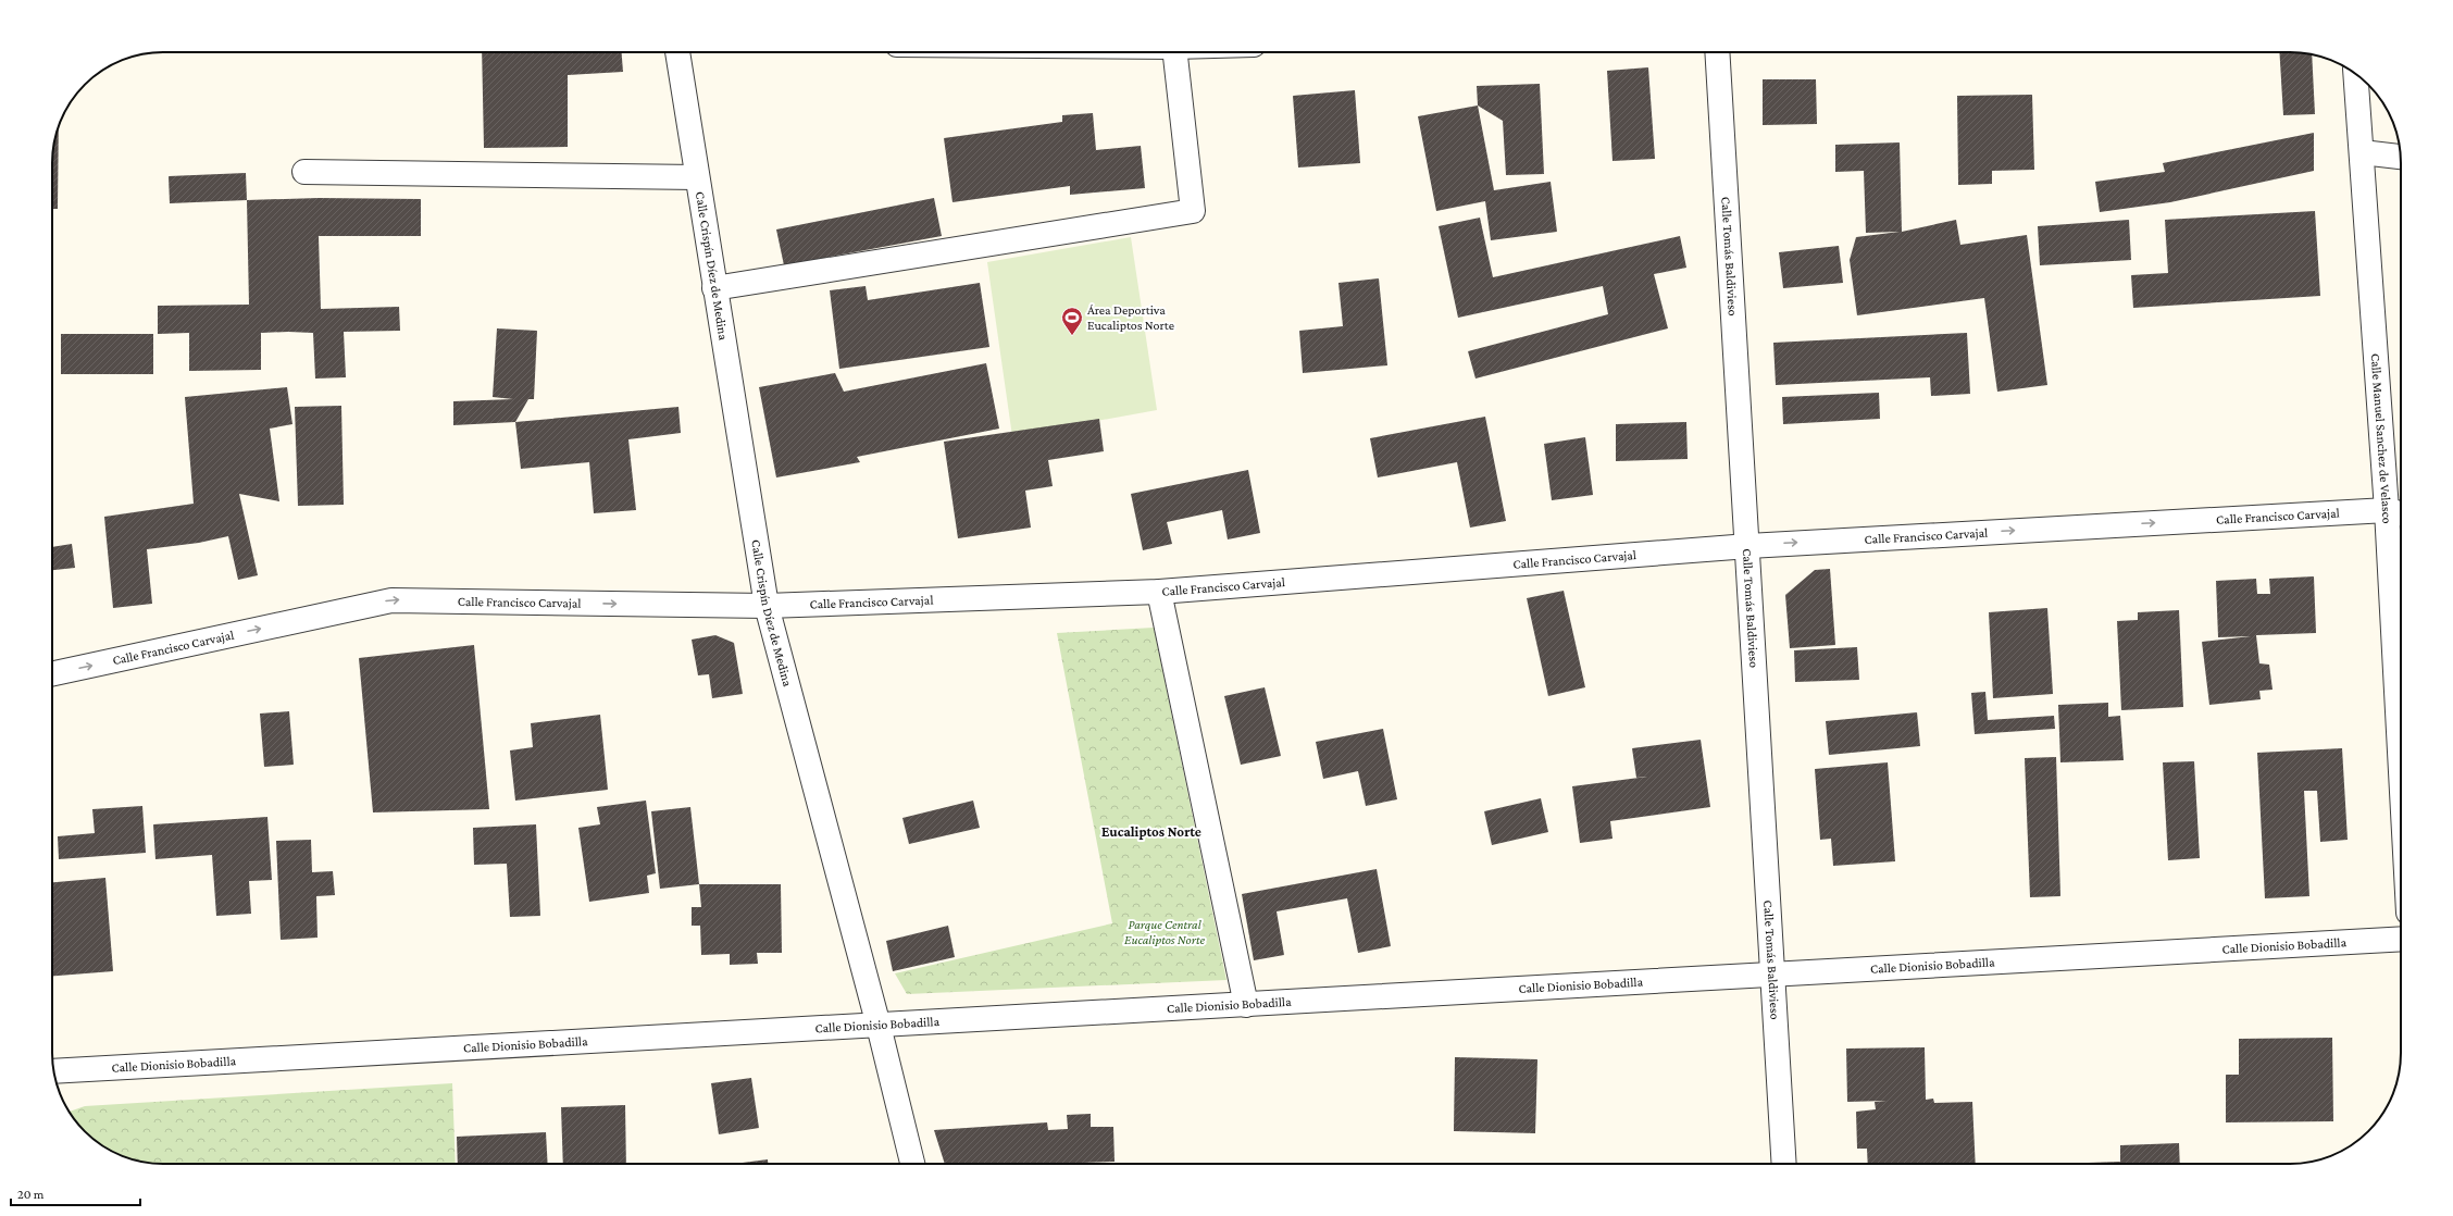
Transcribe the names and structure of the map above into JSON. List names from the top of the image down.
{
  "streets": {
    "street": [
      "Calle Tomás Baldivieso",
      "Calle Crispín Díez de Medina",
      "Calle Manuel Sanchez de Velasco",
      "Calle Francisco Carvajal",
      "Calle Dionisio Bobadilla"
    ]
  },
  "crossings": [
    ["Calle Tomás Baldivieso", "Calle Francisco Carvajal"],
    ["Calle Tomás Baldivieso", "Calle Dionisio Bobadilla"],
    ["Calle Crispín Díez de Medina", "Calle Francisco Carvajal"],
    ["Calle Crispín Díez de Medina", "Calle Dionisio Bobadilla"],
    ["Calle Manuel Sanchez de Velasco", "Calle Francisco Carvajal"]
  ],
  "one_way": ["Calle Francisco Carvajal"],
  "districts": ["Eucaliptos Norte"],
  "parks": ["Parque Central Eucaliptos Norte"],
  "places": {
    "sports": ["Área Deportiva Eucaliptos Norte"]
  },
  "scale_bar": "20 m"
}
